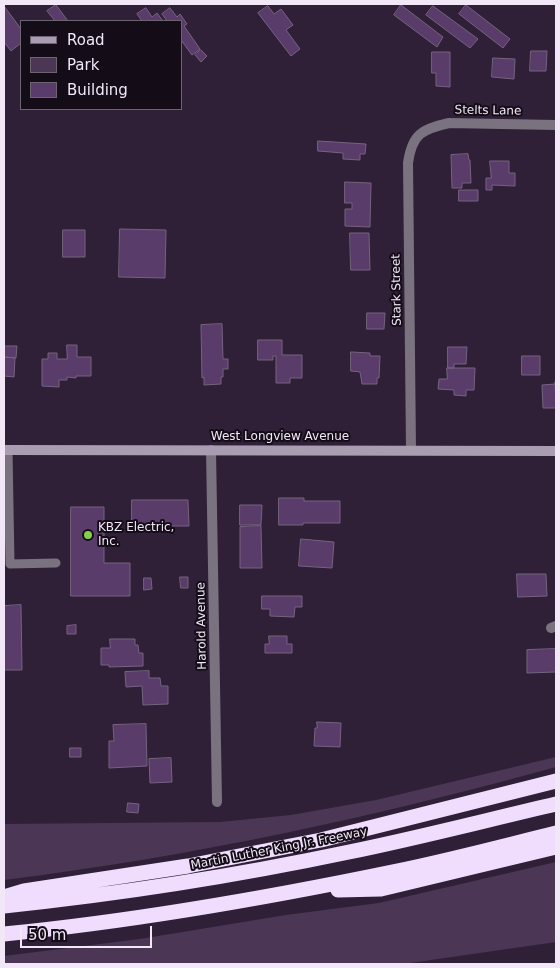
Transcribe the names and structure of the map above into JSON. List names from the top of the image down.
{
  "streets": {
    "highway": ["Martin Luther King Jr. Freeway"],
    "street": [
      "Stelts Lane",
      "Stark Street",
      "West Longview Avenue",
      "Harold Avenue"
    ]
  },
  "crossings": [
    ["Stelts Lane", "Stark Street"],
    ["Stark Street", "West Longview Avenue"],
    ["West Longview Avenue", "Harold Avenue"]
  ],
  "places": ["KBZ Electric, Inc."],
  "legend": ["Road", "Park", "Building"],
  "scale_bar": "50 m"
}
